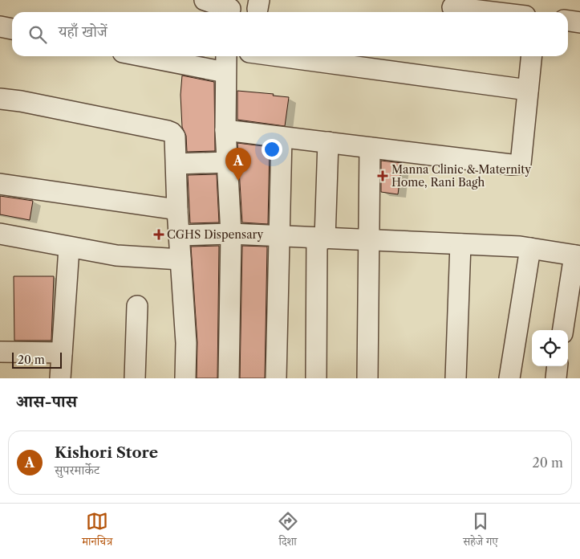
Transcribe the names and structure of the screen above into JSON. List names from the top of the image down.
{
  "places": {
    "health": ["Manna Clinic & Maternity Home, Rani Bagh", "CGHS Dispensary"]
  },
  "scale_bar": "20 m",
  "page": {
    "search": "यहाँ खोजें",
    "pins": "A",
    "scale": "20 m",
    "heading": "आस-पास",
    "list": [
      {
        "mark": "A",
        "name": "Kishori Store",
        "note": "सुपरमार्केट",
        "value": "20 m"
      }
    ],
    "nav": ["मानचित्र", "दिशा", "सहेजे गए"]
  }
}
